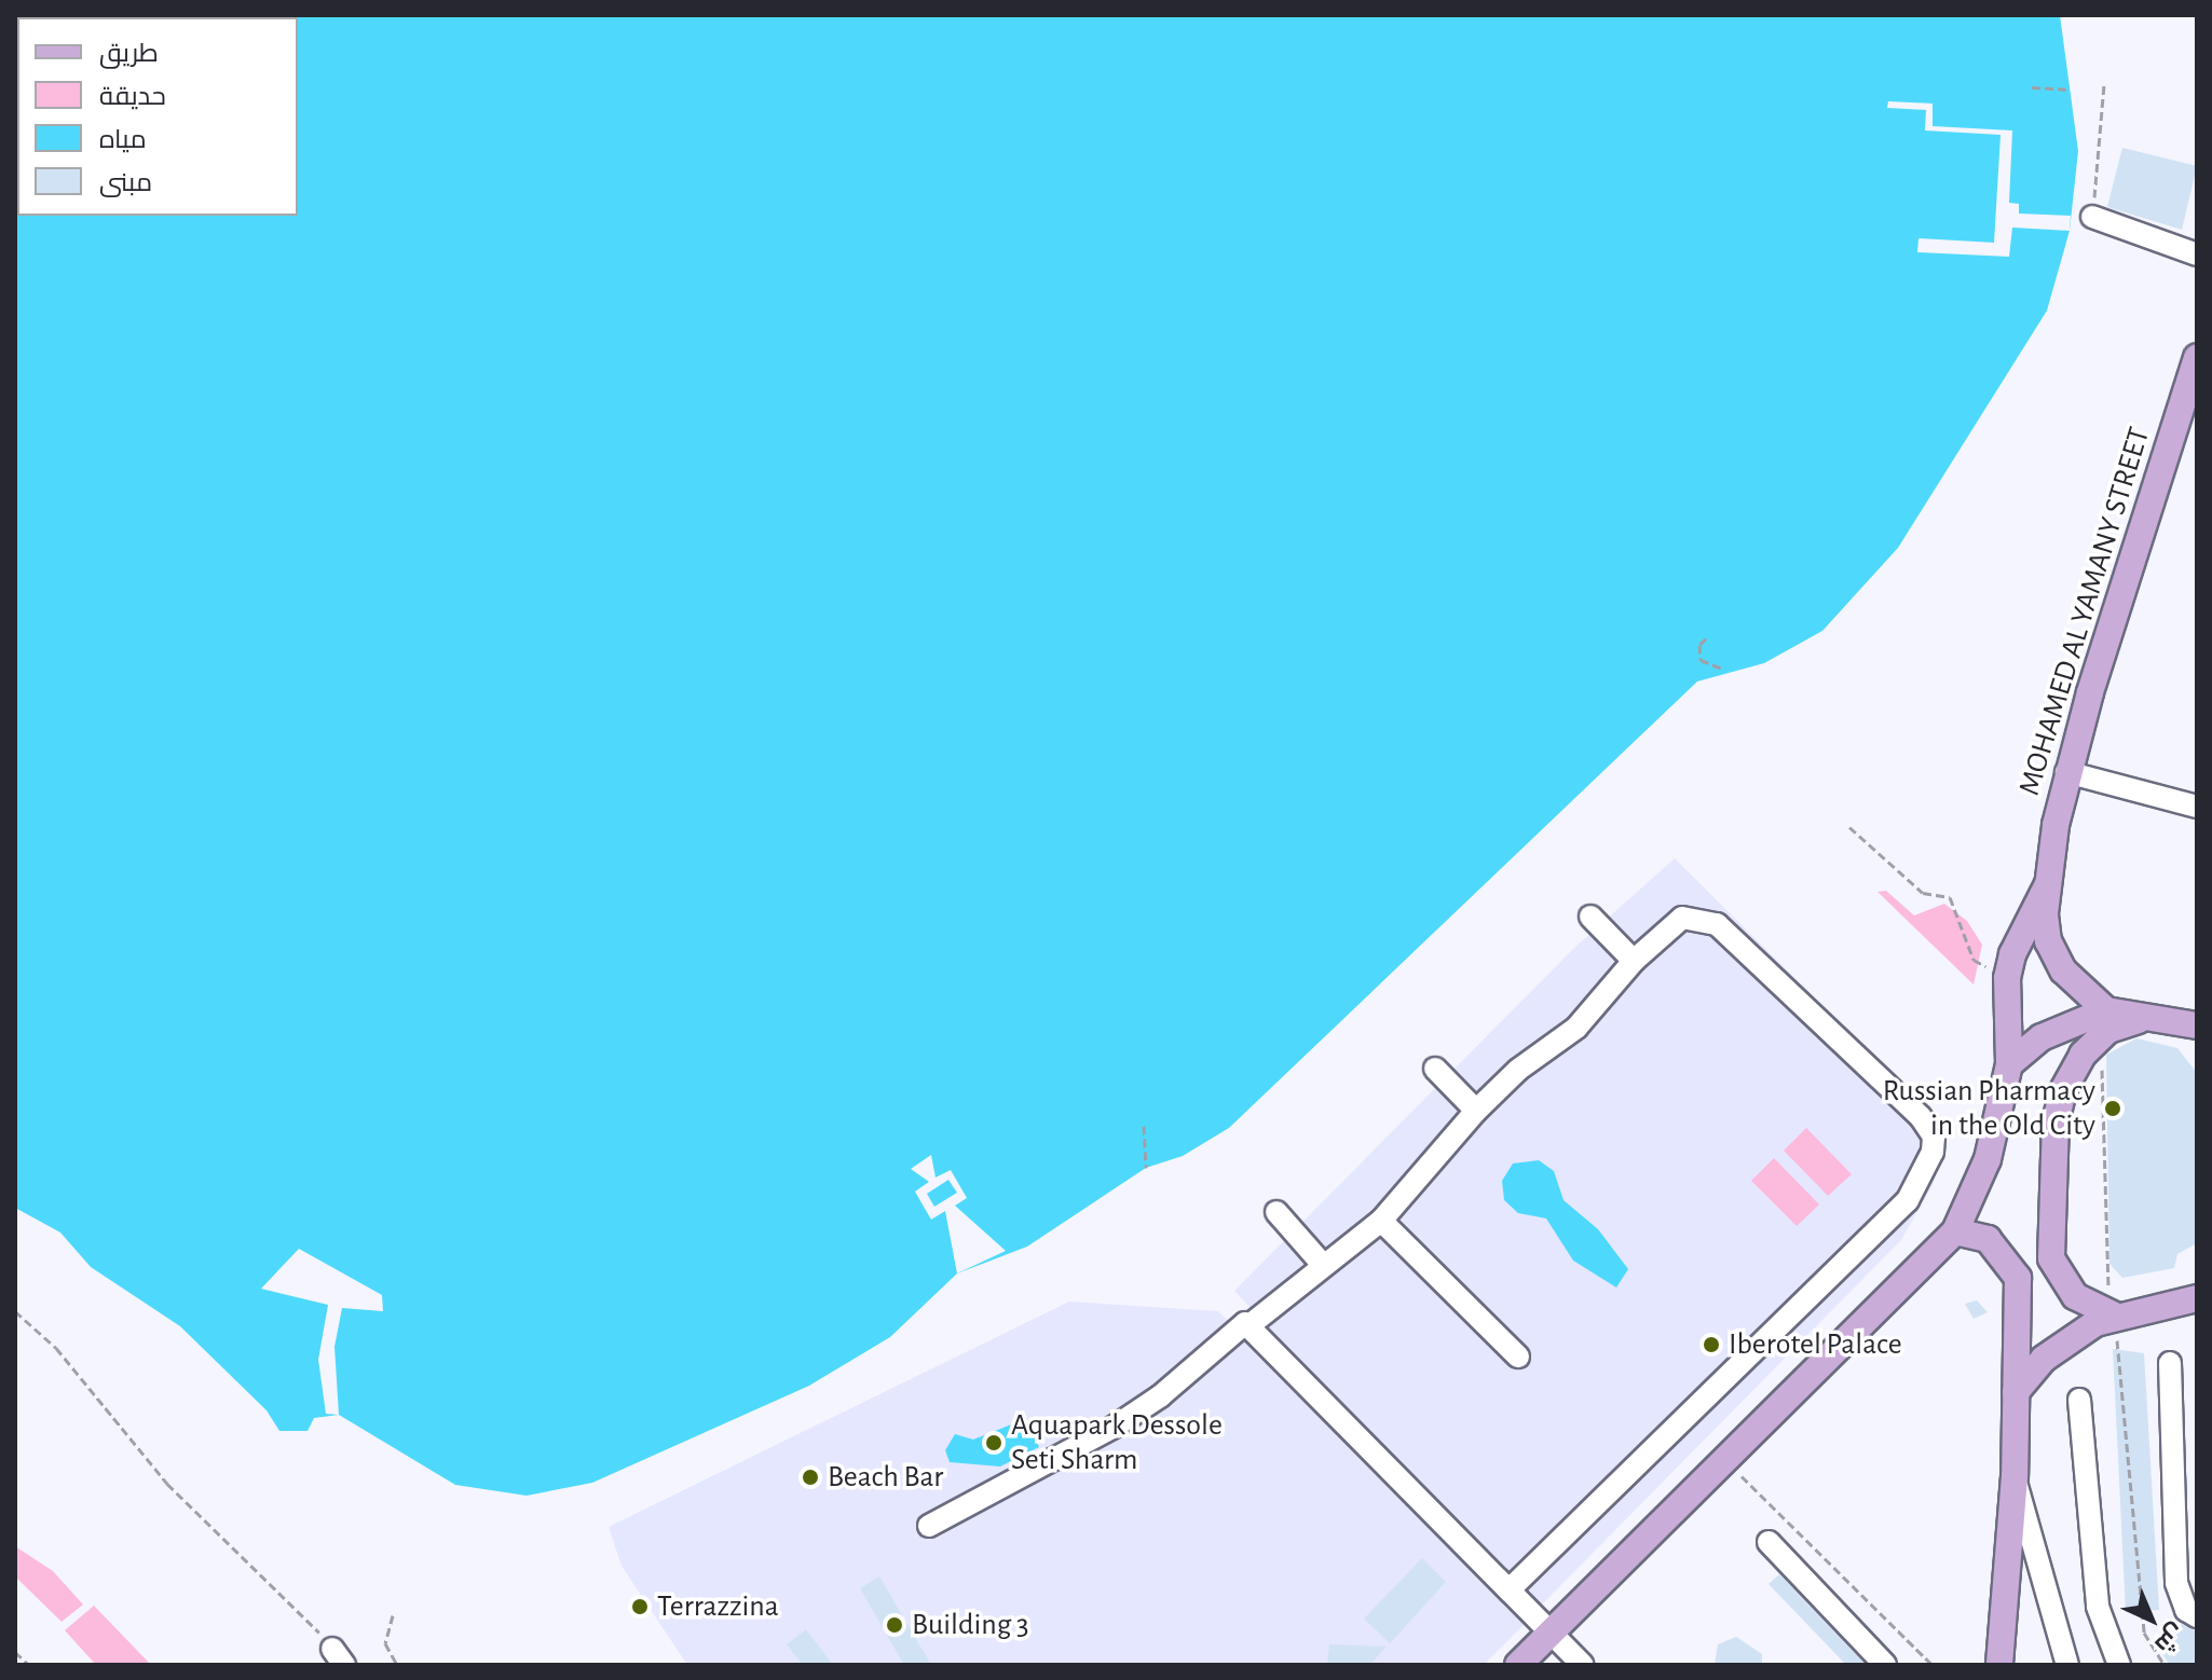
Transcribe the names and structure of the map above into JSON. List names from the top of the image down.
{
  "streets": {
    "main road": ["MOHAMED AL YAMANY STREET"]
  },
  "places": [
    "Russian Pharmacy in the Old City",
    "Iberotel Palace",
    "Aquapark Dessole Seti Sharm",
    "Beach Bar",
    "Terrazzina",
    "Building 3"
  ],
  "legend": [
    "طريق",
    "حديقة",
    "مياه",
    "مبنى"
  ],
  "north": "bottom right"
}
